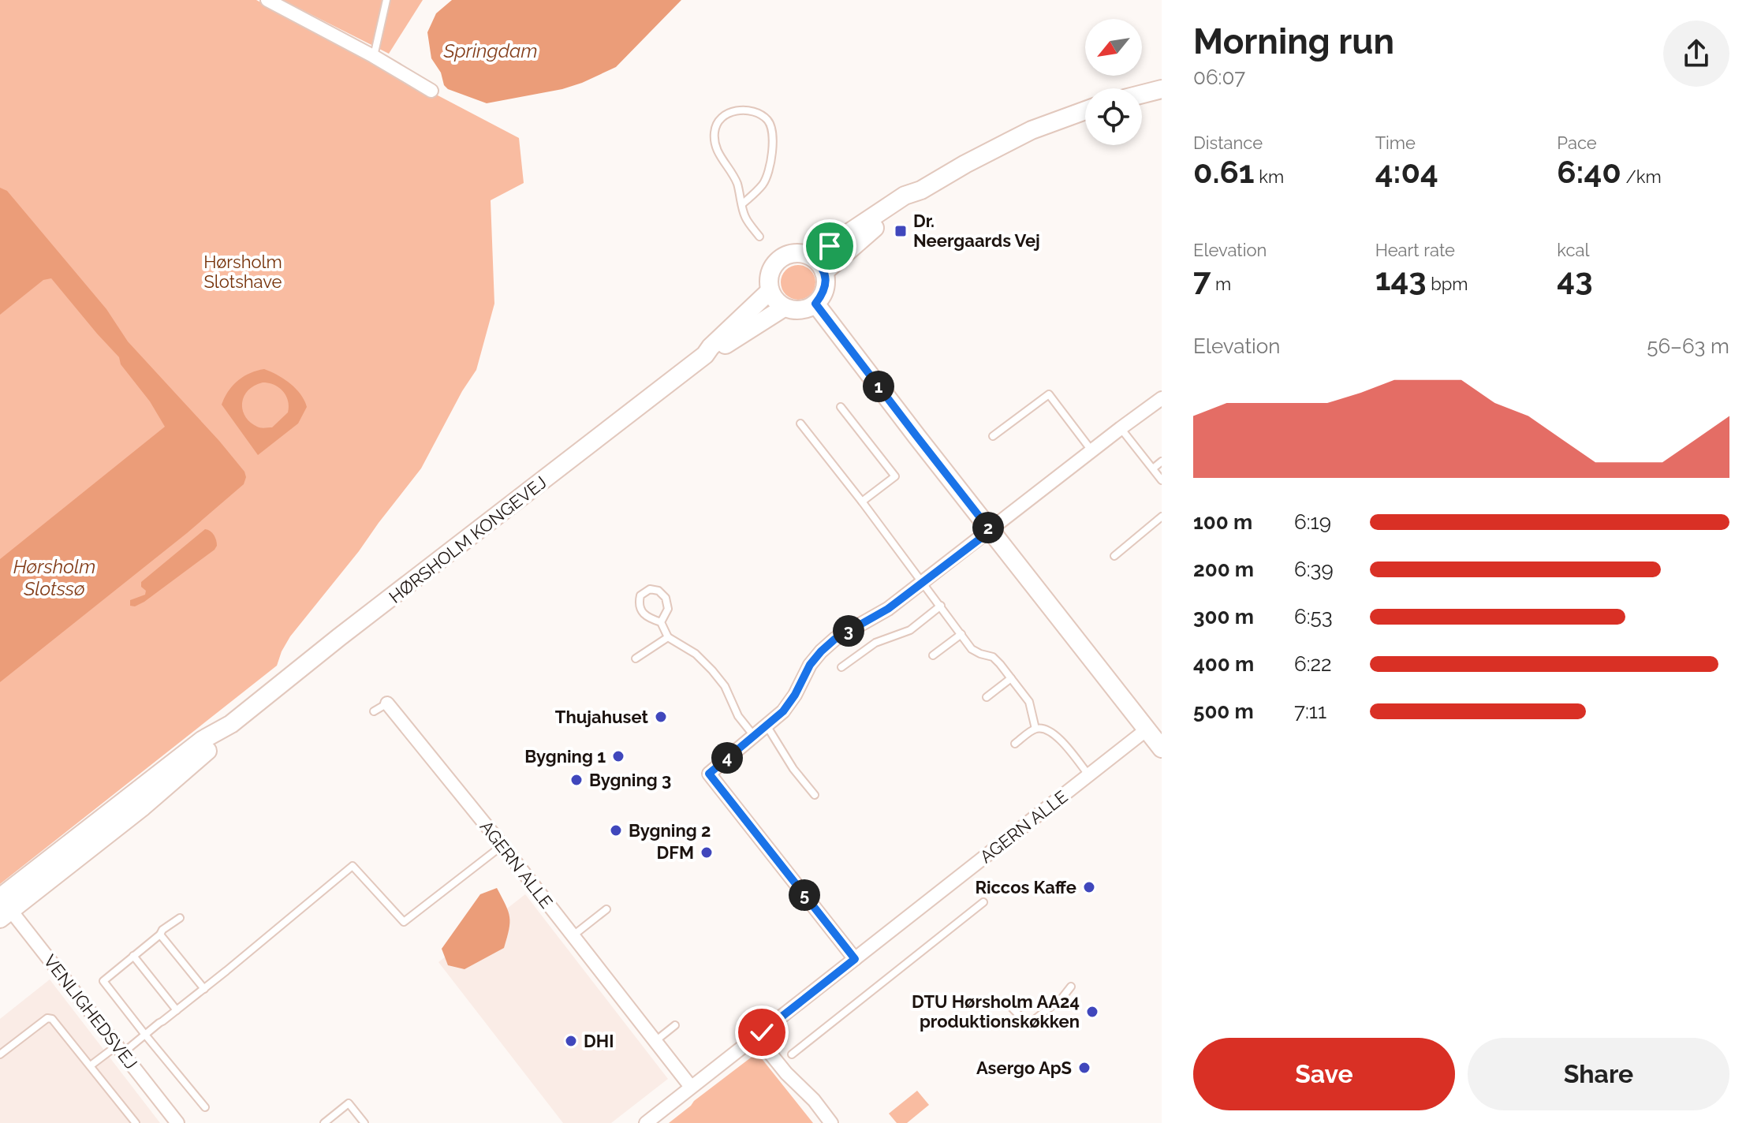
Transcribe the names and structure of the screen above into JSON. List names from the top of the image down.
{
  "streets": {
    "main road": ["HØRSHOLM KONGEVEJ"],
    "street": ["AGERN ALLE", "VENLIGHEDSVEJ"]
  },
  "crossings": [
    ["HØRSHOLM KONGEVEJ", "VENLIGHEDSVEJ"]
  ],
  "water": ["Springdam", "Hørsholm Slotssø"],
  "parks": ["Hørsholm Slotshave"],
  "places": {
    "transit": ["Dr. Neergaards Vej"],
    "other": [
      "Thujahuset",
      "Bygning 1",
      "Bygning 3",
      "Bygning 2",
      "DFM",
      "Riccos Kaffe",
      "DTU Hørsholm AA24 produktionskøkken",
      "DHI",
      "Asergo ApS"
    ]
  },
  "north": "bottom left",
  "page": {
    "heading": ["Morning run", "06:07"],
    "stats": [
      ["Distance", "0.61 km"],
      ["Time", "4:04"],
      ["Pace", "6:40 /km"],
      ["Elevation", "7 m"],
      ["Heart rate", "143 bpm"],
      ["kcal", "43"]
    ],
    "chart": ["Elevation", "56–63 m"],
    "pins": [
      "1",
      "2",
      "3",
      "4",
      "5"
    ],
    "list": [
      {
        "name": "100 m",
        "note": "6:19"
      },
      {
        "name": "200 m",
        "note": "6:39"
      },
      {
        "name": "300 m",
        "note": "6:53"
      },
      {
        "name": "400 m",
        "note": "6:22"
      },
      {
        "name": "500 m",
        "note": "7:11"
      }
    ],
    "buttons": ["Save", "Share"]
  }
}
